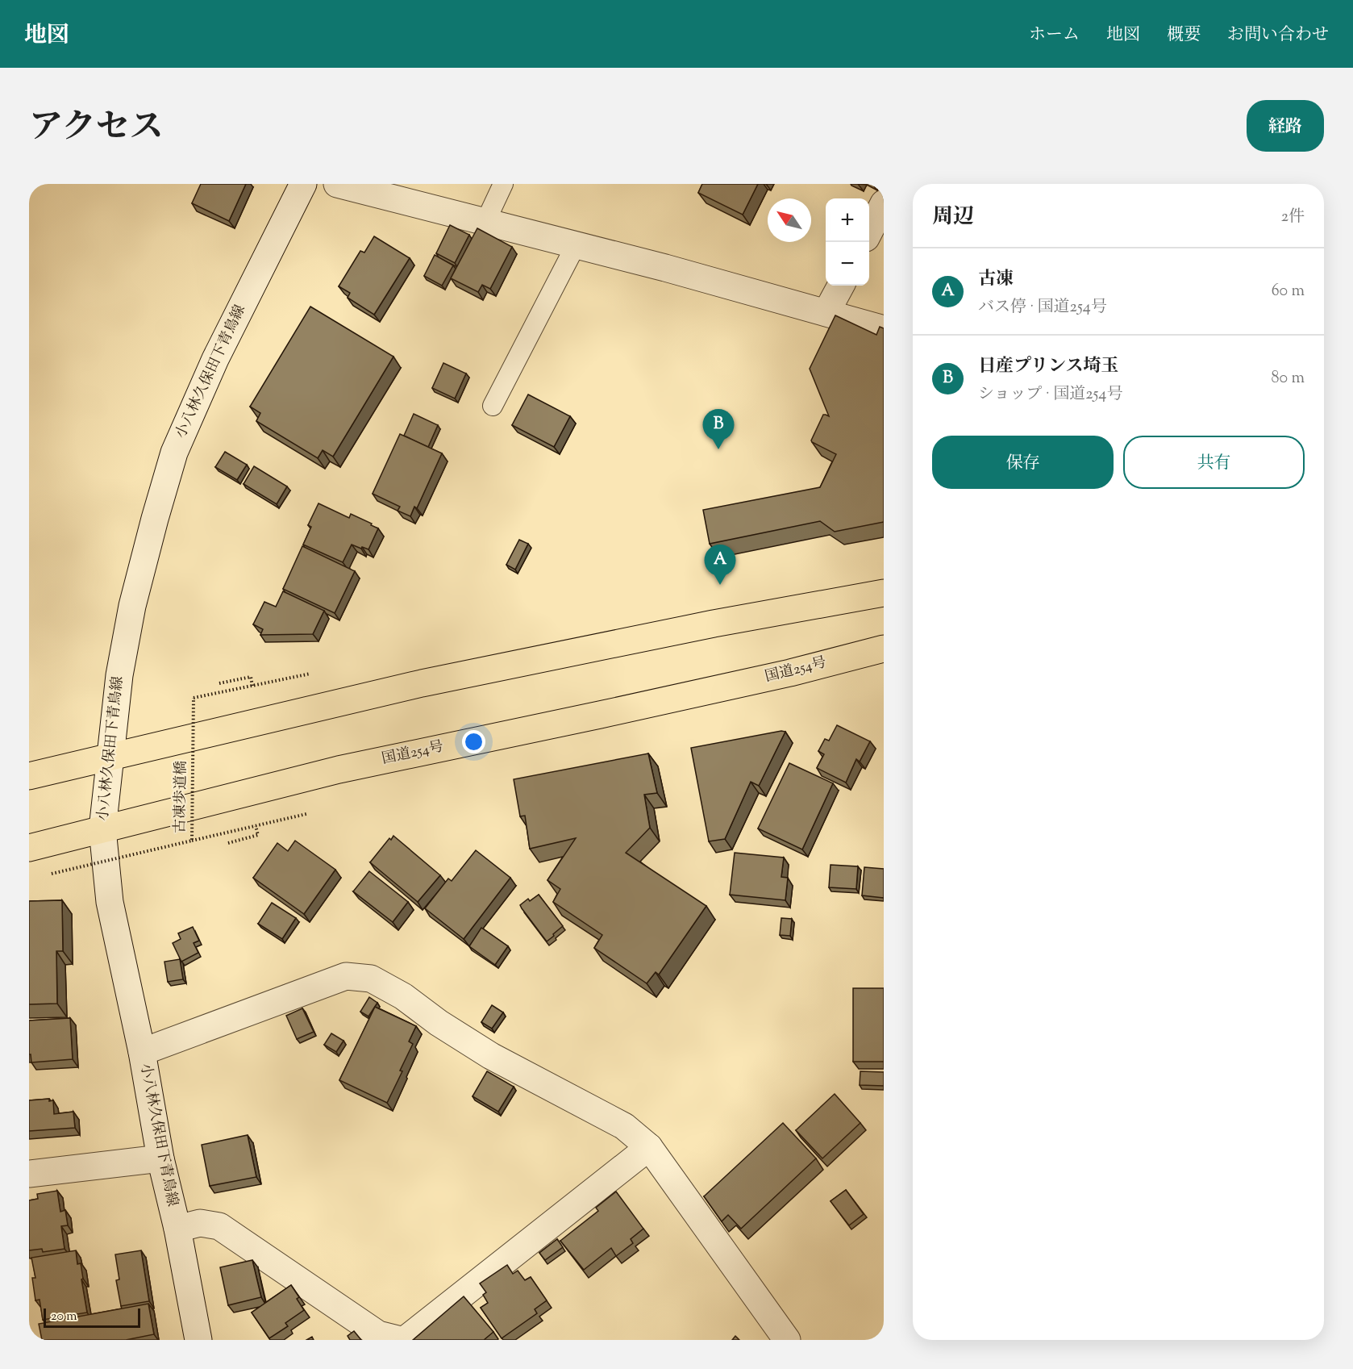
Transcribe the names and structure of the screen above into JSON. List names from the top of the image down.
{
  "streets": {
    "highway": ["国道254号"],
    "street": ["小八林久保田下青鳥線"],
    "path": ["古凍歩道橋"]
  },
  "crossings": [
    ["小八林久保田下青鳥線", "国道254号"]
  ],
  "scale_bar": "20 m",
  "north": "top left",
  "page": {
    "header": "地図",
    "nav": [
      "ホーム",
      "地図",
      "概要",
      "お問い合わせ"
    ],
    "title": "アクセス",
    "buttons": [
      "経路",
      ["保存", "共有"]
    ],
    "heading": ["周辺", "2件"],
    "map_buttons": ["+", "−"],
    "list": [
      {
        "mark": "A",
        "name": "古凍",
        "note": "バス停 · 国道254号",
        "value": "60 m"
      },
      {
        "mark": "B",
        "name": "日産プリンス埼玉",
        "note": "ショップ · 国道254号",
        "value": "80 m"
      }
    ],
    "pins": ["B", "A"],
    "scale": "20 m"
  }
}
